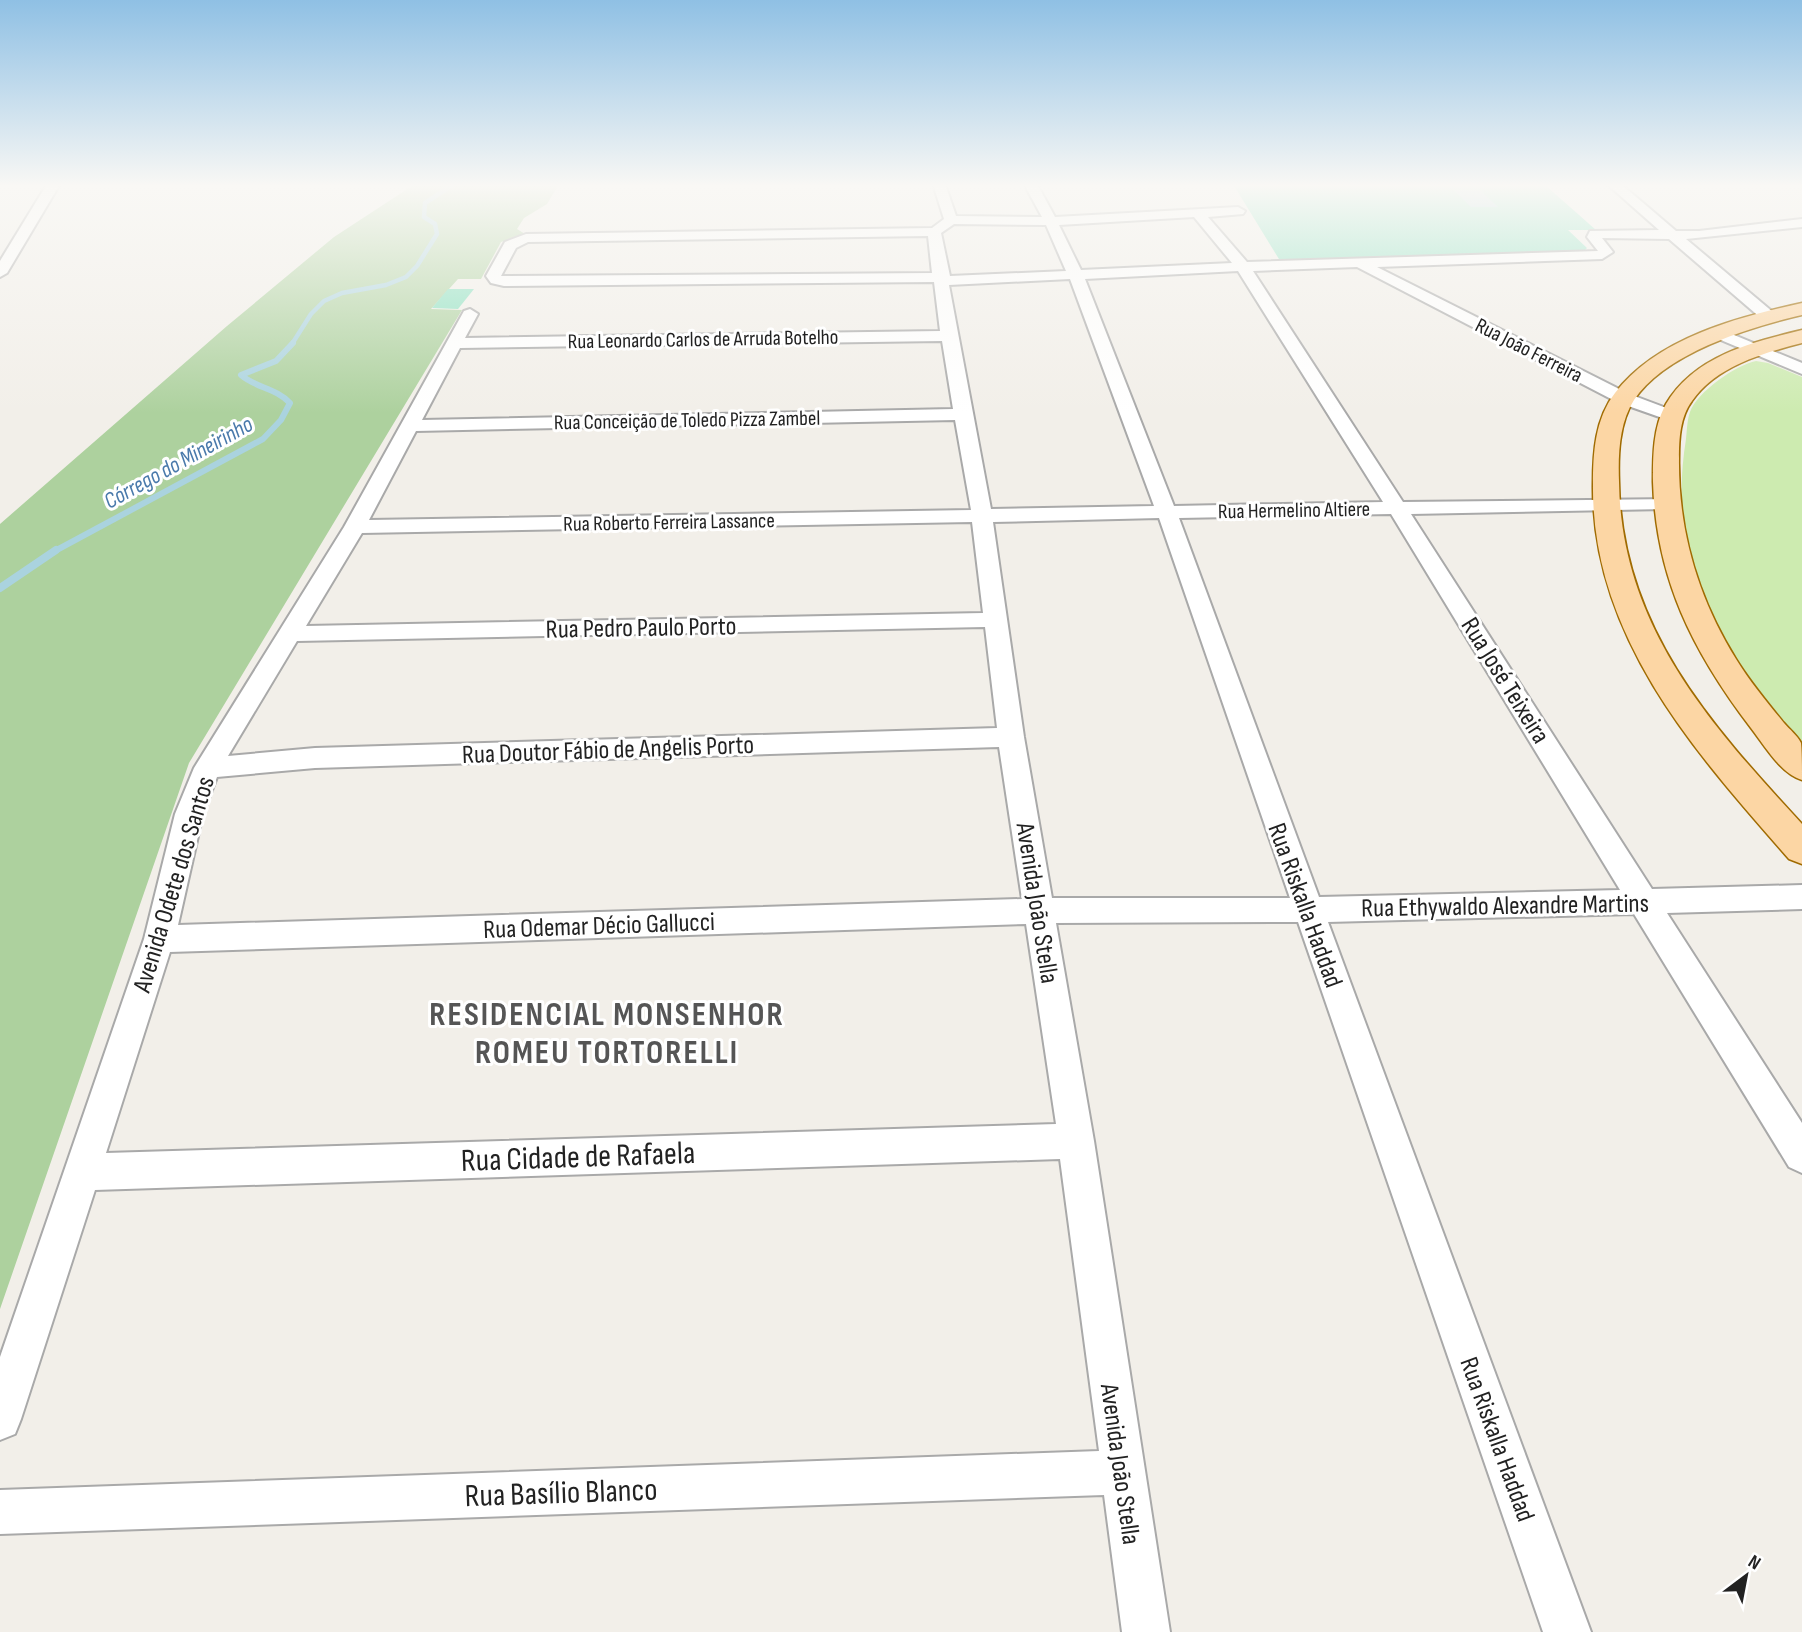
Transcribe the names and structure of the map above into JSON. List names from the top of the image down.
{
  "streets": {
    "street": [
      "Rua Leonardo Carlos de Arruda Botelho",
      "Rua João Ferreira",
      "Rua Conceição de Toledo Pizza Zambel",
      "Rua Hermelino Altiere",
      "Rua Roberto Ferreira Lassance",
      "Rua Pedro Paulo Porto",
      "Rua José Teixeira",
      "Rua Doutor Fábio de Angelis Porto",
      "Avenida Odete dos Santos",
      "Avenida João Stella",
      "Rua Riskalla Haddad",
      "Rua Ethywaldo Alexandre Martins",
      "Rua Odemar Décio Gallucci",
      "Rua Cidade de Rafaela",
      "Rua Basílio Blanco"
    ]
  },
  "crossings": [
    ["Rua Leonardo Carlos de Arruda Botelho", "Avenida Odete dos Santos"],
    ["Rua Leonardo Carlos de Arruda Botelho", "Avenida João Stella"],
    ["Rua Conceição de Toledo Pizza Zambel", "Avenida Odete dos Santos"],
    ["Rua Conceição de Toledo Pizza Zambel", "Avenida João Stella"],
    ["Rua Hermelino Altiere", "Rua Roberto Ferreira Lassance"],
    ["Rua Hermelino Altiere", "Rua José Teixeira"],
    ["Rua Hermelino Altiere", "Avenida João Stella"],
    ["Rua Hermelino Altiere", "Rua Riskalla Haddad"],
    ["Rua Roberto Ferreira Lassance", "Avenida Odete dos Santos"],
    ["Rua Roberto Ferreira Lassance", "Avenida João Stella"],
    ["Rua Pedro Paulo Porto", "Avenida Odete dos Santos"],
    ["Rua Pedro Paulo Porto", "Avenida João Stella"],
    ["Rua José Teixeira", "Rua Ethywaldo Alexandre Martins"],
    ["Rua Doutor Fábio de Angelis Porto", "Avenida Odete dos Santos"],
    ["Rua Doutor Fábio de Angelis Porto", "Avenida João Stella"],
    ["Avenida Odete dos Santos", "Rua Odemar Décio Gallucci"],
    ["Avenida Odete dos Santos", "Rua Cidade de Rafaela"],
    ["Avenida João Stella", "Rua Ethywaldo Alexandre Martins"],
    ["Avenida João Stella", "Rua Odemar Décio Gallucci"],
    ["Avenida João Stella", "Rua Cidade de Rafaela"],
    ["Avenida João Stella", "Rua Basílio Blanco"],
    ["Rua Riskalla Haddad", "Rua Ethywaldo Alexandre Martins"],
    ["Rua Ethywaldo Alexandre Martins", "Rua Odemar Décio Gallucci"]
  ],
  "districts": ["RESIDENCIAL MONSENHOR ROMEU TORTORELLI"],
  "water": ["Córrego do Mineirinho"],
  "north": "top right"
}
